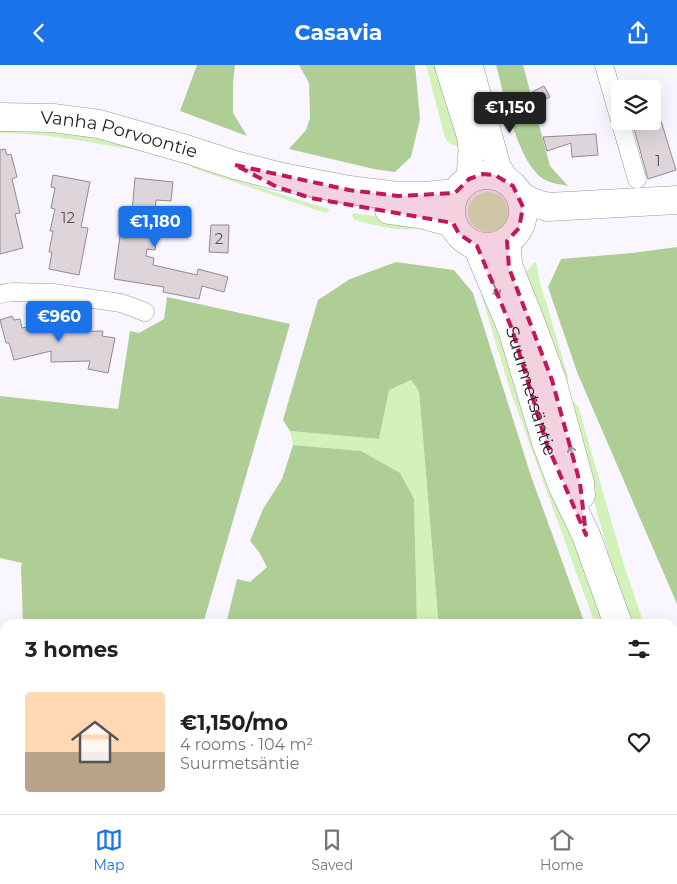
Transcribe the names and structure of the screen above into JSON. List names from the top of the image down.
{
  "streets": {
    "main road": ["Vanha Porvoontie", "Suurmetsäntie"]
  },
  "crossings": [
    ["Vanha Porvoontie", "Suurmetsäntie"]
  ],
  "house_numbers": ["1", "12", "2"],
  "page": {
    "header": "Casavia",
    "price": ["€1,150", "€1,180", "€960"],
    "heading": "3 homes",
    "list": [
      {
        "name": "€1,150/mo",
        "note": "4 rooms · 104 m² · Suurmetsäntie"
      }
    ],
    "tabs": ["Map", "Saved", "Home"]
  }
}
